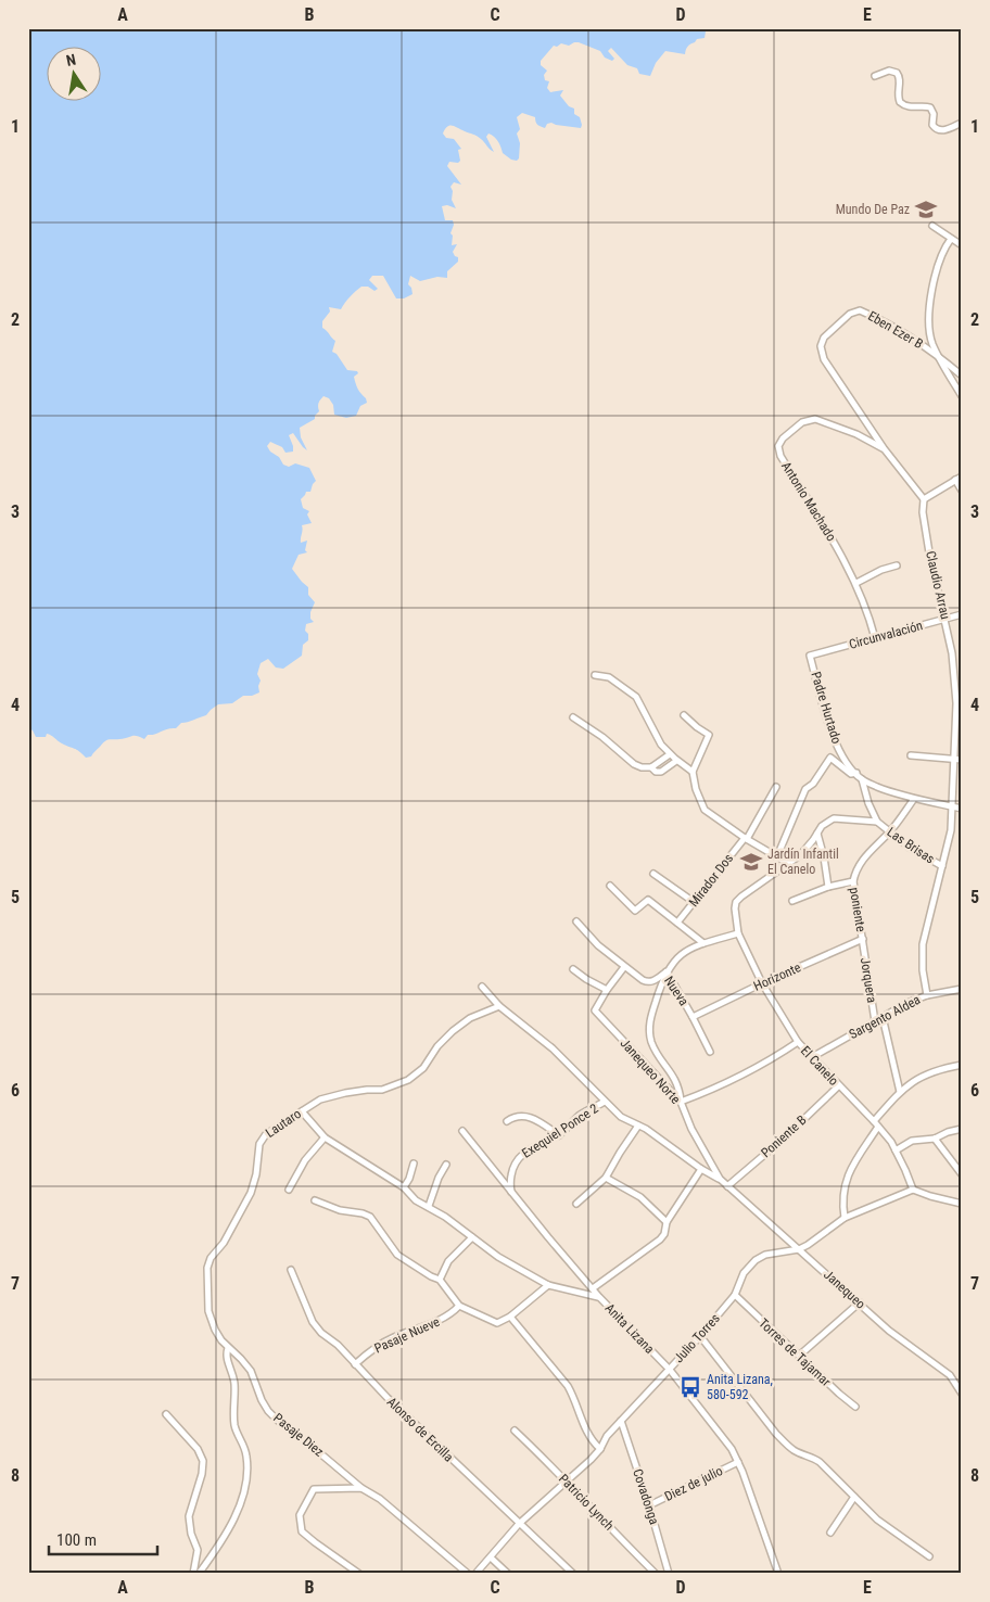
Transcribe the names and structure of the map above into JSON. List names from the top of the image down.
{
  "streets": {
    "street": [
      "Eben Ezer B",
      "Antonio Machado",
      "Claudio Arrau",
      "Circunvalación",
      "Padre Hurtado",
      "Las Brisas",
      "Mirador Dos",
      "poniente",
      "Horizonte",
      "Jorquera",
      "Nueva",
      "Sargento Aldea",
      "El Canelo",
      "Janequeo Norte",
      "Lautaro",
      "Exequiel Ponce 2",
      "Poniente B",
      "Janequeo",
      "Anita Lizana",
      "Pasaje Nueve",
      "Julio Torres",
      "Torres de Tajamar",
      "Alonso de Ercilla",
      "Pasaje Diez",
      "Diez de julio",
      "Covadonga",
      "Patricio Lynch"
    ]
  },
  "crossings": [
    ["Eben Ezer B", "Antonio Machado"],
    ["Antonio Machado", "Circunvalación"],
    ["Claudio Arrau", "Circunvalación"],
    ["Claudio Arrau", "Padre Hurtado"],
    ["Claudio Arrau", "Las Brisas"],
    ["Claudio Arrau", "Sargento Aldea"],
    ["Circunvalación", "Padre Hurtado"],
    ["Las Brisas", "El Canelo"],
    ["poniente", "Horizonte"],
    ["poniente", "Jorquera"],
    ["Horizonte", "Jorquera"],
    ["Horizonte", "Nueva"],
    ["Horizonte", "El Canelo"],
    ["Jorquera", "Sargento Aldea"],
    ["Nueva", "Janequeo Norte"],
    ["Sargento Aldea", "El Canelo"],
    ["El Canelo", "Poniente B"],
    ["El Canelo", "Julio Torres"],
    ["Janequeo Norte", "Poniente B"],
    ["Janequeo Norte", "Janequeo"],
    ["Lautaro", "Pasaje Diez"],
    ["Exequiel Ponce 2", "Anita Lizana"],
    ["Poniente B", "Janequeo"],
    ["Janequeo", "Julio Torres"],
    ["Anita Lizana", "Julio Torres"],
    ["Anita Lizana", "Diez de julio"],
    ["Pasaje Nueve", "Alonso de Ercilla"],
    ["Julio Torres", "Torres de Tajamar"],
    ["Julio Torres", "Alonso de Ercilla"],
    ["Julio Torres", "Covadonga"],
    ["Julio Torres", "Patricio Lynch"],
    ["Diez de julio", "Covadonga"]
  ],
  "places": {
    "school or university": ["Mundo De Paz", "Jardín Infantil El Canelo"],
    "bus stop": ["Anita Lizana, 580-592"]
  },
  "scale_bar": "100 m",
  "north": "top",
  "grid": {
    "columns": [
      "A",
      "B",
      "C",
      "D",
      "E"
    ],
    "rows": [
      "1",
      "2",
      "3",
      "4",
      "5",
      "6",
      "7",
      "8"
    ]
  }
}
